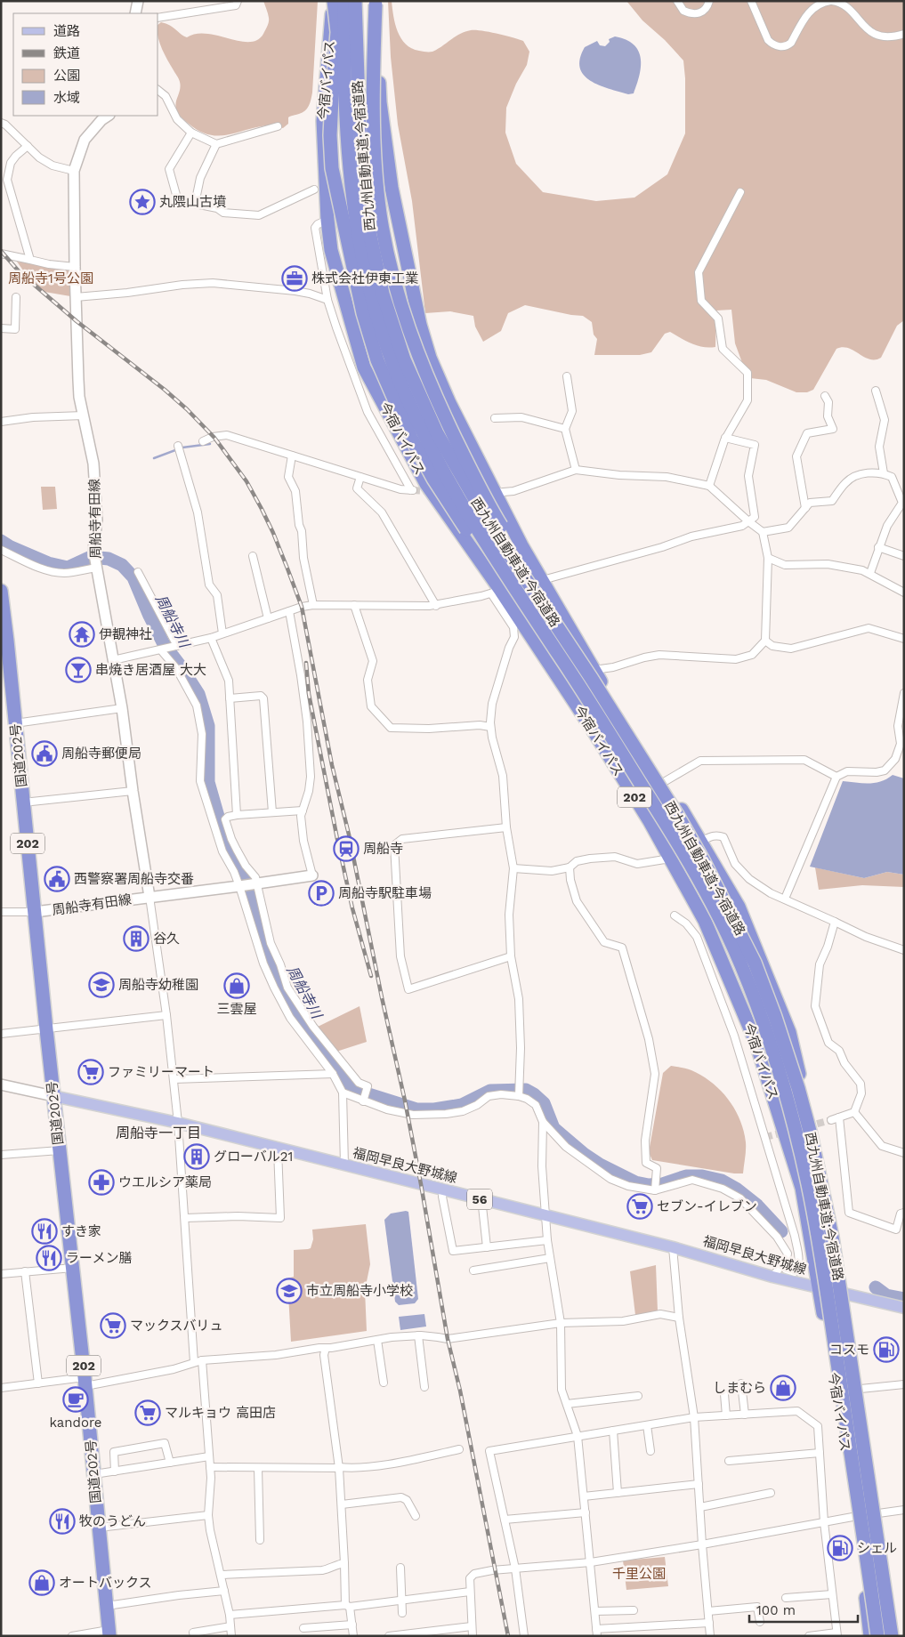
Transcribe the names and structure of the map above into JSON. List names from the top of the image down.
{
  "streets": {
    "highway": [
      "今宿バイパス",
      "西九州自動車道;今宿道路",
      "国道202号",
      "202"
    ],
    "main road": ["周船寺有田線", "福岡早良大野城線", "56"]
  },
  "crossings": [
    ["今宿バイパス", "西九州自動車道;今宿道路"],
    ["今宿バイパス", "福岡早良大野城線"],
    ["周船寺有田線", "国道202号"],
    ["国道202号", "福岡早良大野城線"]
  ],
  "districts": ["周船寺一丁目"],
  "water": ["周船寺川"],
  "parks": ["周船寺1号公園", "千里公園"],
  "places": {
    "place": ["丸隈山古墳"],
    "office": ["株式会社伊東工業"],
    "temple": ["伊覩神社"],
    "bar": ["串焼き居酒屋 大大"],
    "public building": ["周船寺郵便局", "西警察署周船寺交番"],
    "station": ["周船寺"],
    "parking": ["周船寺駅駐車場"],
    "building": ["谷久", "グローバル21"],
    "school or university": ["周船寺幼稚園", "市立周船寺小学校"],
    "shop": ["三雲屋", "しまむら", "オートバックス"],
    "supermarket": [
      "ファミリーマート",
      "セブン-イレブン",
      "マックスバリュ",
      "マルキョウ 高田店"
    ],
    "pharmacy": ["ウエルシア薬局"],
    "restaurant": ["すき家", "ラーメン膳", "牧のうどん"],
    "fuel station": ["コスモ", "シェル"],
    "cafe": ["kandore"]
  },
  "legend": [
    "道路",
    "鉄道",
    "公園",
    "水域"
  ],
  "scale_bar": "100 m"
}
